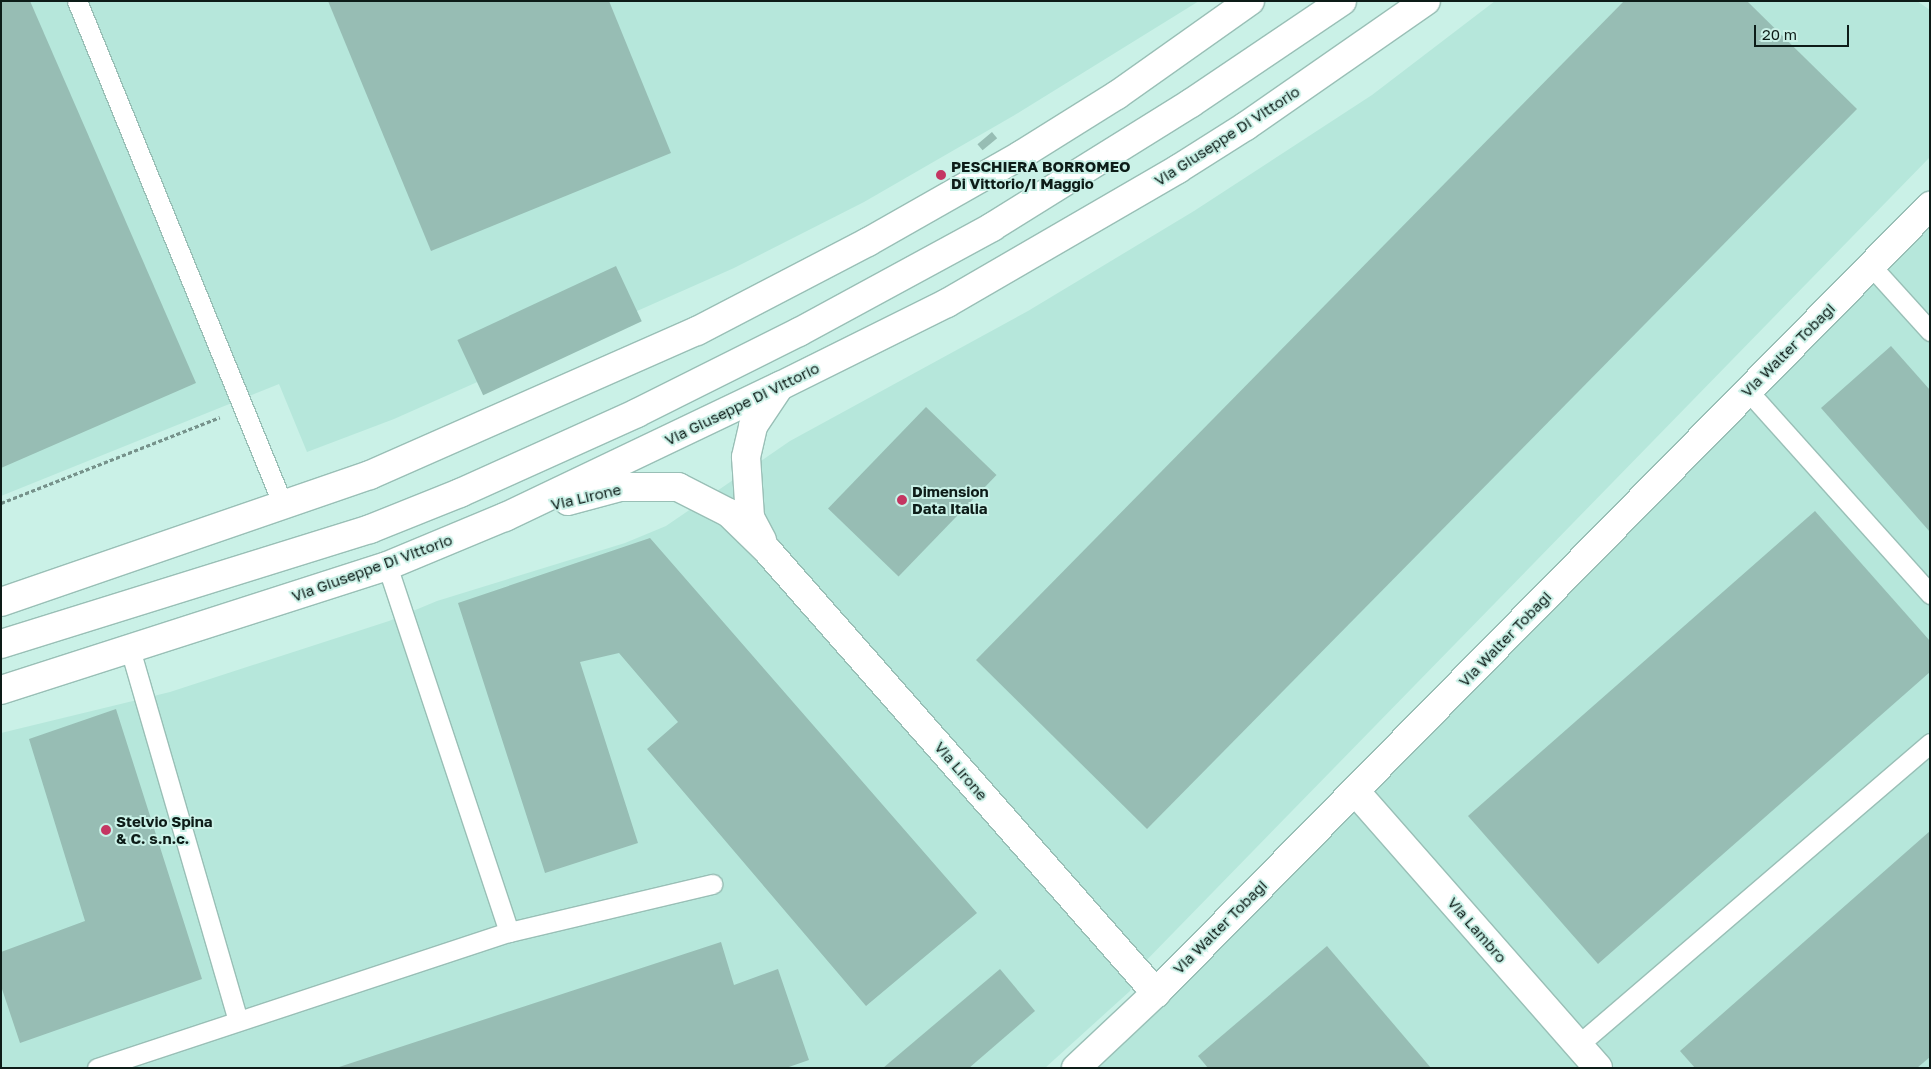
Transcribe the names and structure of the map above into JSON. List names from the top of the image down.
{
  "streets": {
    "street": [
      "Via Giuseppe Di Vittorio",
      "Via Walter Tobagi",
      "Via Lirone",
      "Via Lambro"
    ]
  },
  "crossings": [
    ["Via Giuseppe Di Vittorio", "Via Lirone"],
    ["Via Walter Tobagi", "Via Lirone"],
    ["Via Walter Tobagi", "Via Lambro"]
  ],
  "places": ["PESCHIERA BORROMEO Di Vittorio/I Maggio", "Dimension Data Italia", "Stelvio Spina & C. s.n.c."],
  "scale_bar": "20 m"
}
